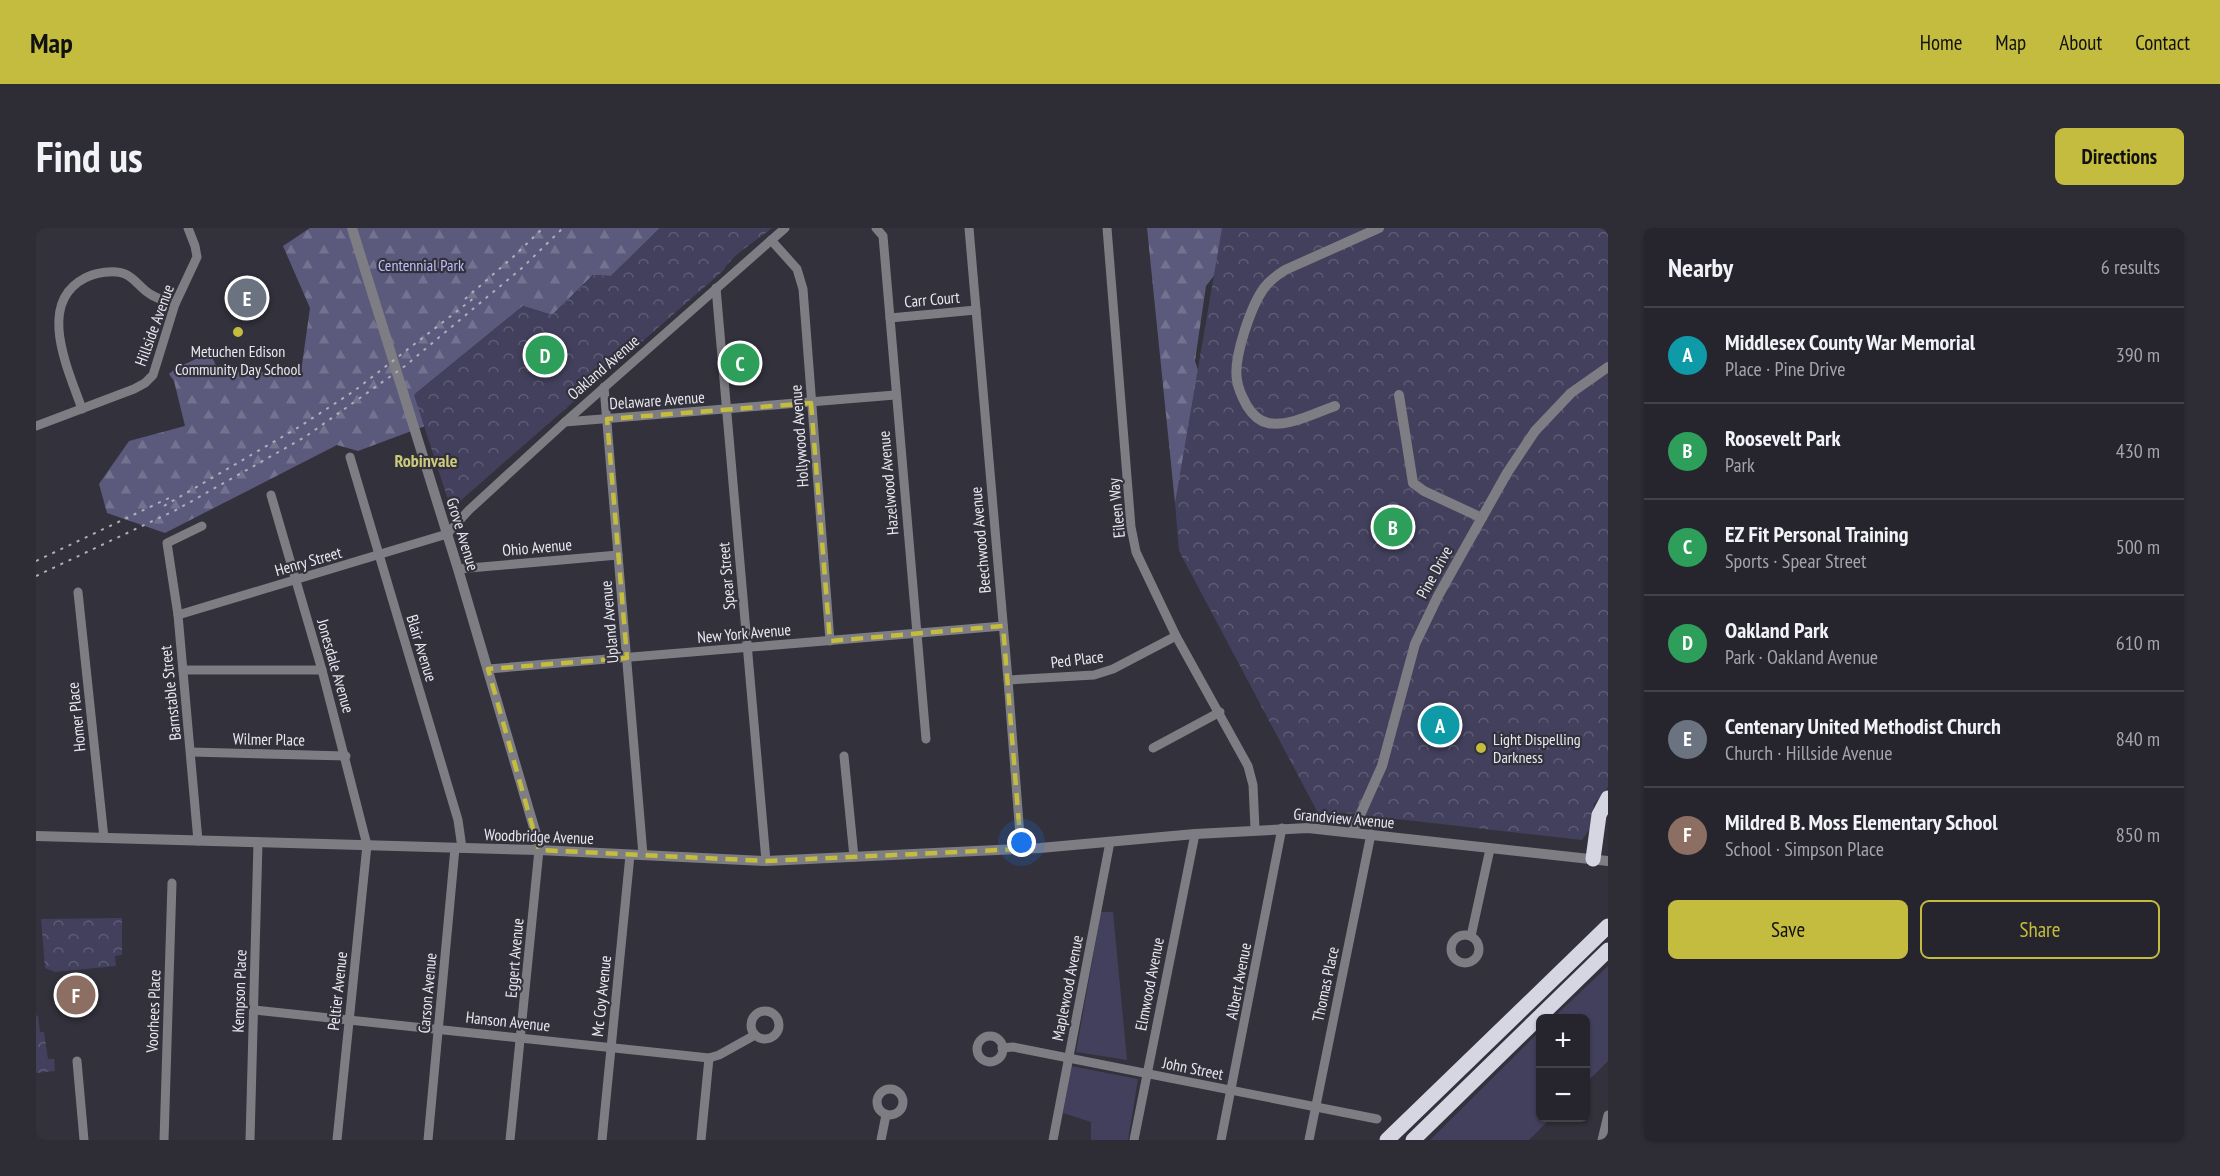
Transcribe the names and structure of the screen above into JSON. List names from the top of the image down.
{
  "streets": {
    "street": [
      "Carr Court",
      "Hillside Avenue",
      "Oakland Avenue",
      "Delaware Avenue",
      "Hollywood Avenue",
      "Hazelwood Avenue",
      "Eileen Way",
      "Grove Avenue",
      "Beechwood Avenue",
      "Ohio Avenue",
      "Henry Street",
      "Pine Drive",
      "Spear Street",
      "Upland Avenue",
      "New York Avenue",
      "Blair Avenue",
      "Ped Place",
      "Jonesdale Avenue",
      "Barnstable Street",
      "Homer Place",
      "Wilmer Place",
      "Grandview Avenue",
      "Woodbridge Avenue",
      "Eggert Avenue",
      "Albert Avenue",
      "Elmwood Avenue",
      "Thomas Place",
      "Maplewood Avenue",
      "Kempson Place",
      "Peltier Avenue",
      "Carson Avenue",
      "Mc Coy Avenue",
      "Voorhees Place",
      "Hanson Avenue",
      "John Street"
    ]
  },
  "crossings": [
    ["Carr Court", "Hazelwood Avenue"],
    ["Carr Court", "Beechwood Avenue"],
    ["Oakland Avenue", "Delaware Avenue"],
    ["Oakland Avenue", "Hollywood Avenue"],
    ["Oakland Avenue", "Grove Avenue"],
    ["Oakland Avenue", "Henry Street"],
    ["Oakland Avenue", "Spear Street"],
    ["Oakland Avenue", "Upland Avenue"],
    ["Delaware Avenue", "Hollywood Avenue"],
    ["Delaware Avenue", "Hazelwood Avenue"],
    ["Delaware Avenue", "Spear Street"],
    ["Delaware Avenue", "Upland Avenue"],
    ["Hollywood Avenue", "New York Avenue"],
    ["Hazelwood Avenue", "New York Avenue"],
    ["Eileen Way", "Ped Place"],
    ["Eileen Way", "Grandview Avenue"],
    ["Grove Avenue", "Ohio Avenue"],
    ["Grove Avenue", "Henry Street"],
    ["Grove Avenue", "New York Avenue"],
    ["Grove Avenue", "Woodbridge Avenue"],
    ["Grove Avenue", "Eggert Avenue"],
    ["Beechwood Avenue", "New York Avenue"],
    ["Beechwood Avenue", "Ped Place"],
    ["Beechwood Avenue", "Woodbridge Avenue"],
    ["Ohio Avenue", "Upland Avenue"],
    ["Henry Street", "Blair Avenue"],
    ["Henry Street", "Jonesdale Avenue"],
    ["Henry Street", "Barnstable Street"],
    ["Pine Drive", "Grandview Avenue"],
    ["Spear Street", "New York Avenue"],
    ["Spear Street", "Woodbridge Avenue"],
    ["Upland Avenue", "New York Avenue"],
    ["Upland Avenue", "Woodbridge Avenue"],
    ["Blair Avenue", "Woodbridge Avenue"],
    ["Blair Avenue", "Carson Avenue"],
    ["Jonesdale Avenue", "Wilmer Place"],
    ["Jonesdale Avenue", "Woodbridge Avenue"],
    ["Jonesdale Avenue", "Peltier Avenue"],
    ["Barnstable Street", "Wilmer Place"],
    ["Barnstable Street", "Woodbridge Avenue"],
    ["Homer Place", "Woodbridge Avenue"],
    ["Grandview Avenue", "Woodbridge Avenue"],
    ["Grandview Avenue", "Albert Avenue"],
    ["Grandview Avenue", "Elmwood Avenue"],
    ["Grandview Avenue", "Thomas Place"],
    ["Grandview Avenue", "Maplewood Avenue"],
    ["Woodbridge Avenue", "Eggert Avenue"],
    ["Woodbridge Avenue", "Kempson Place"],
    ["Woodbridge Avenue", "Peltier Avenue"],
    ["Woodbridge Avenue", "Carson Avenue"],
    ["Woodbridge Avenue", "Mc Coy Avenue"],
    ["Eggert Avenue", "Hanson Avenue"],
    ["Albert Avenue", "John Street"],
    ["Elmwood Avenue", "John Street"],
    ["Thomas Place", "John Street"],
    ["Maplewood Avenue", "John Street"],
    ["Kempson Place", "Hanson Avenue"],
    ["Peltier Avenue", "Hanson Avenue"],
    ["Carson Avenue", "Hanson Avenue"],
    ["Mc Coy Avenue", "Hanson Avenue"]
  ],
  "districts": ["Robinvale"],
  "parks": ["Centennial Park"],
  "places": ["Metuchen Edison Community Day School", "Light Dispelling Darkness"],
  "page": {
    "header": "Map",
    "nav": [
      "Home",
      "Map",
      "About",
      "Contact"
    ],
    "buttons": [
      "Directions",
      ["Save", "Share"]
    ],
    "title": "Find us",
    "heading": ["Nearby", "6 results"],
    "pins": [
      "E",
      "D",
      "C",
      "B",
      "A",
      "F"
    ],
    "list": [
      {
        "mark": "A",
        "name": "Middlesex County War Memorial",
        "note": "Place · Pine Drive",
        "value": "390 m"
      },
      {
        "mark": "B",
        "name": "Roosevelt Park",
        "note": "Park",
        "value": "430 m"
      },
      {
        "mark": "C",
        "name": "EZ Fit Personal Training",
        "note": "Sports · Spear Street",
        "value": "500 m"
      },
      {
        "mark": "D",
        "name": "Oakland Park",
        "note": "Park · Oakland Avenue",
        "value": "610 m"
      },
      {
        "mark": "E",
        "name": "Centenary United Methodist Church",
        "note": "Church · Hillside Avenue",
        "value": "840 m"
      },
      {
        "mark": "F",
        "name": "Mildred B. Moss Elementary School",
        "note": "School · Simpson Place",
        "value": "850 m"
      }
    ],
    "map_buttons": ["+", "−"]
  }
}
